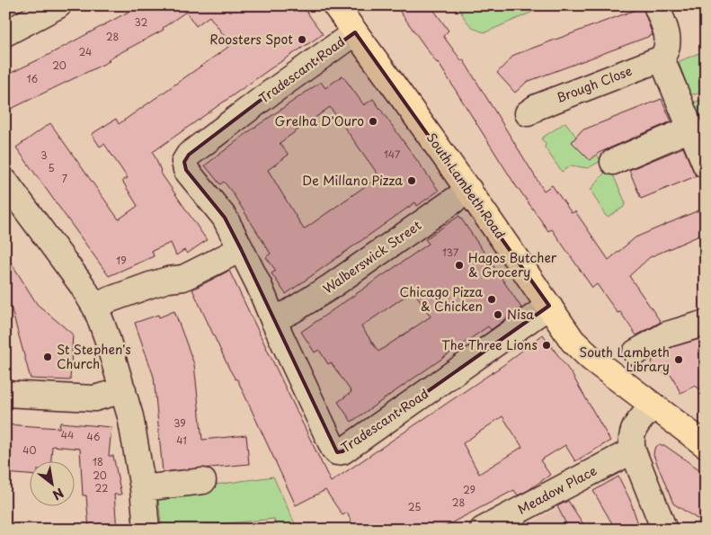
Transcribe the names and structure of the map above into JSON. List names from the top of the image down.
{
  "streets": {
    "highway": ["South Lambeth Road"],
    "street": [
      "Tradescant Road",
      "Brough Close",
      "Walberswick Street",
      "Meadow Place"
    ]
  },
  "crossings": [
    ["Tradescant Road", "South Lambeth Road"],
    ["Tradescant Road", "Walberswick Street"],
    ["South Lambeth Road", "Walberswick Street"]
  ],
  "places": [
    "Roosters Spot",
    "Grelha D'Ouro",
    "De Millano Pizza",
    "Hagos Butcher & Grocery",
    "Chicago Pizza & Chicken",
    "Nisa",
    "The Three Lions",
    "St Stephen's Church",
    "South Lambeth Library"
  ],
  "house_numbers": [
    "32",
    "28",
    "24",
    "20",
    "16",
    "147",
    "3",
    "5",
    "7",
    "137",
    "19",
    "39",
    "44",
    "46",
    "41",
    "40",
    "18",
    "20",
    "22",
    "29",
    "28",
    "25"
  ],
  "north": "bottom right"
}
